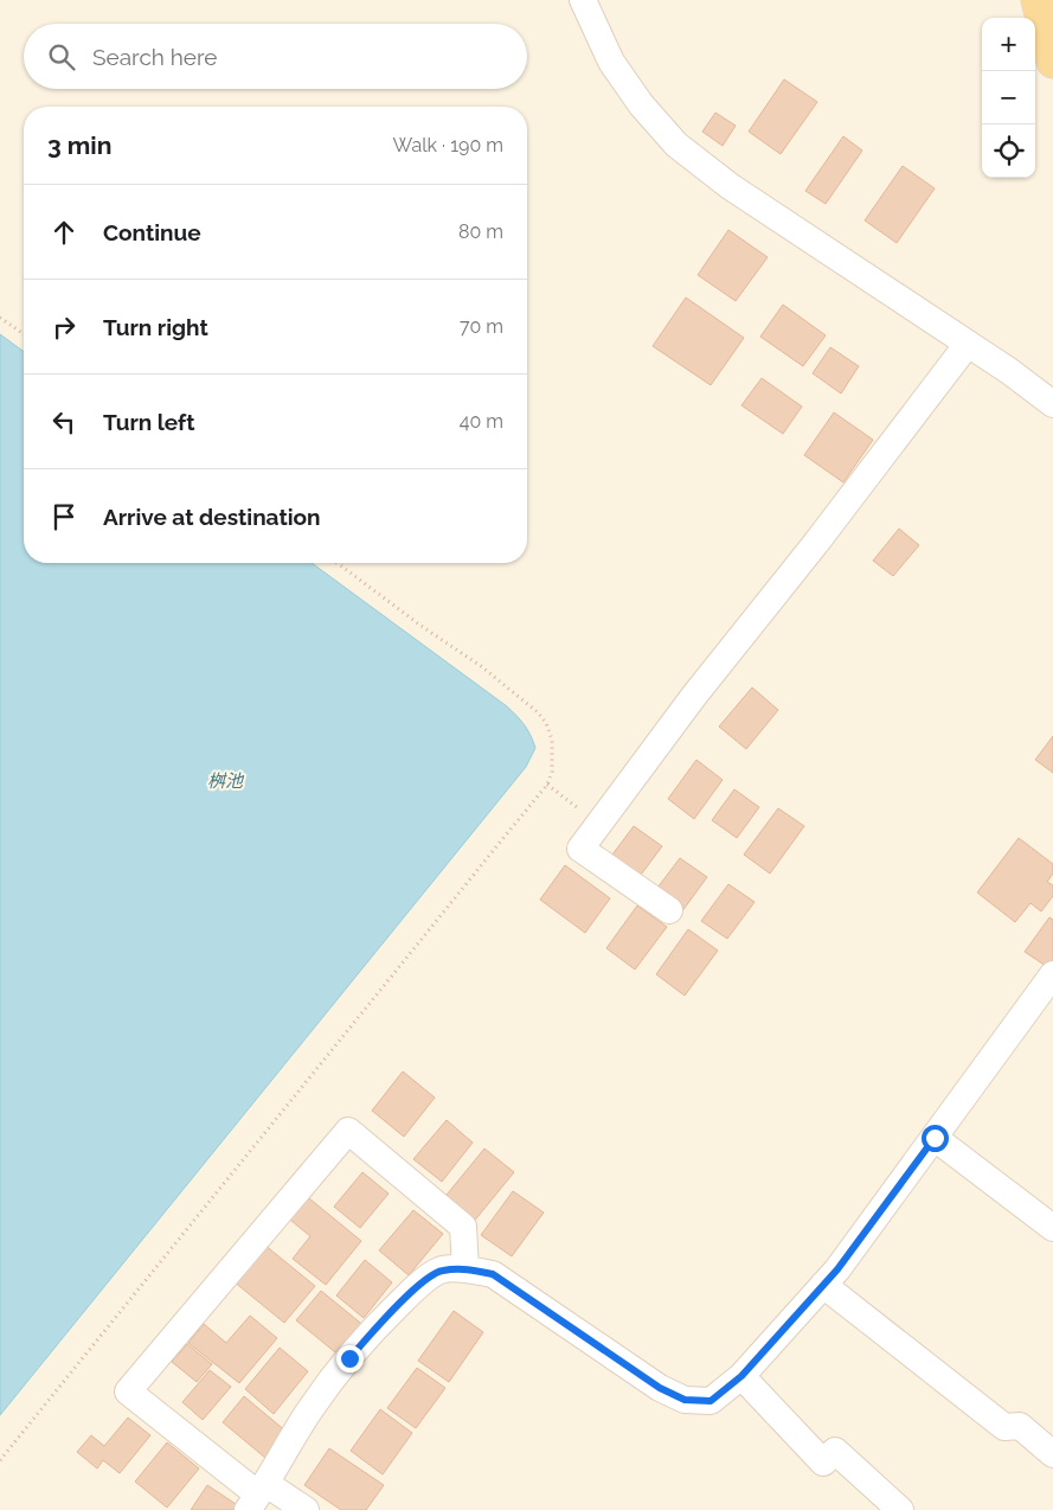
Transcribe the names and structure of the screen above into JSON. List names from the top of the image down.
{
  "water": ["桝池"],
  "page": {
    "map_buttons": ["+", "−"],
    "search": "Search here",
    "heading": ["3 min", "Walk · 190 m"],
    "list": [
      ["Continue", "80 m"],
      ["Turn right", "70 m"],
      ["Turn left", "40 m"],
      "Arrive at destination"
    ]
  }
}
